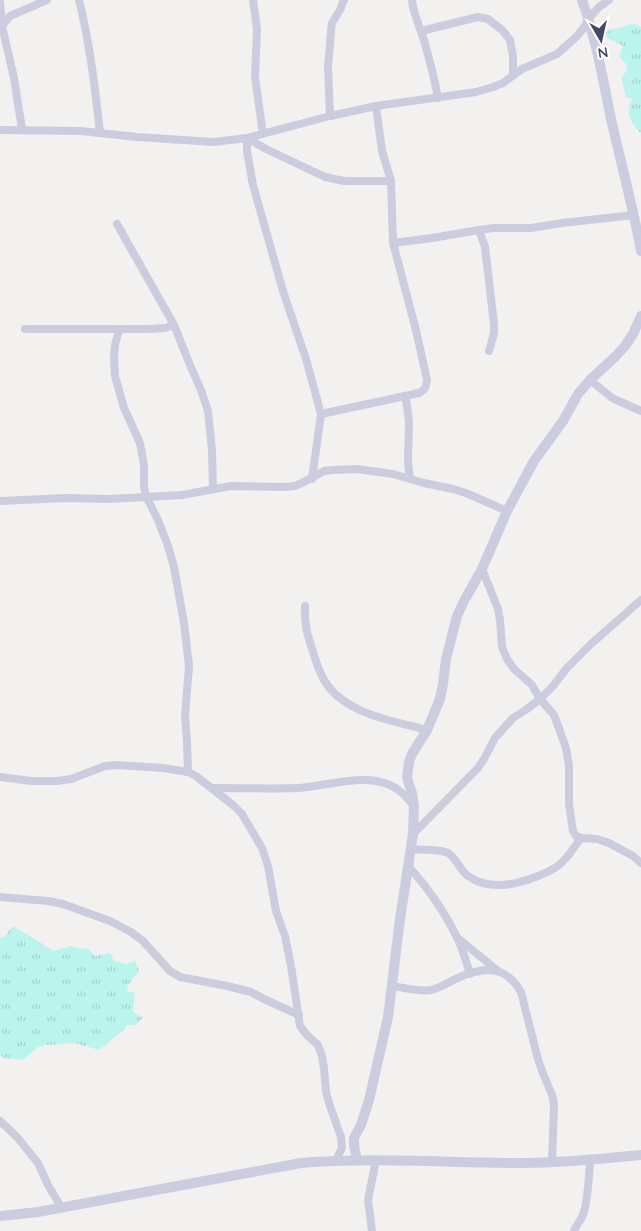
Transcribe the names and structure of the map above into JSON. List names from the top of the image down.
{
  "north": "bottom"
}
